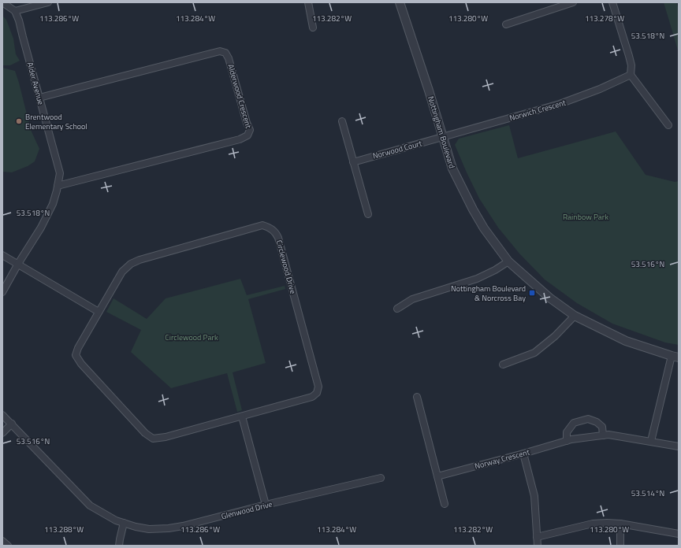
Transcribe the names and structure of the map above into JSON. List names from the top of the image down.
{
  "streets": {
    "street": [
      "Alder Avenue",
      "Alderwood Crescent",
      "Norwich Crescent",
      "Nottingham Boulevard",
      "Norwood Court",
      "Circlewood Drive",
      "Norway Crescent",
      "Glenwood Drive"
    ]
  },
  "crossings": [
    ["Alder Avenue", "Alderwood Crescent"],
    ["Norwich Crescent", "Nottingham Boulevard"],
    ["Norwich Crescent", "Norwood Court"],
    ["Nottingham Boulevard", "Norwood Court"]
  ],
  "parks": ["Rainbow Park", "Circlewood Park"],
  "places": {
    "other": ["Brentwood Elementary School"],
    "transit": ["Nottingham Boulevard & Norcross Bay"]
  },
  "coordinates": [
    "113.286°W",
    "113.284°W",
    "113.282°W",
    "113.280°W",
    "113.278°W",
    "53.518°N",
    "53.516°N",
    "53.514°N",
    "113.288°W"
  ]
}
